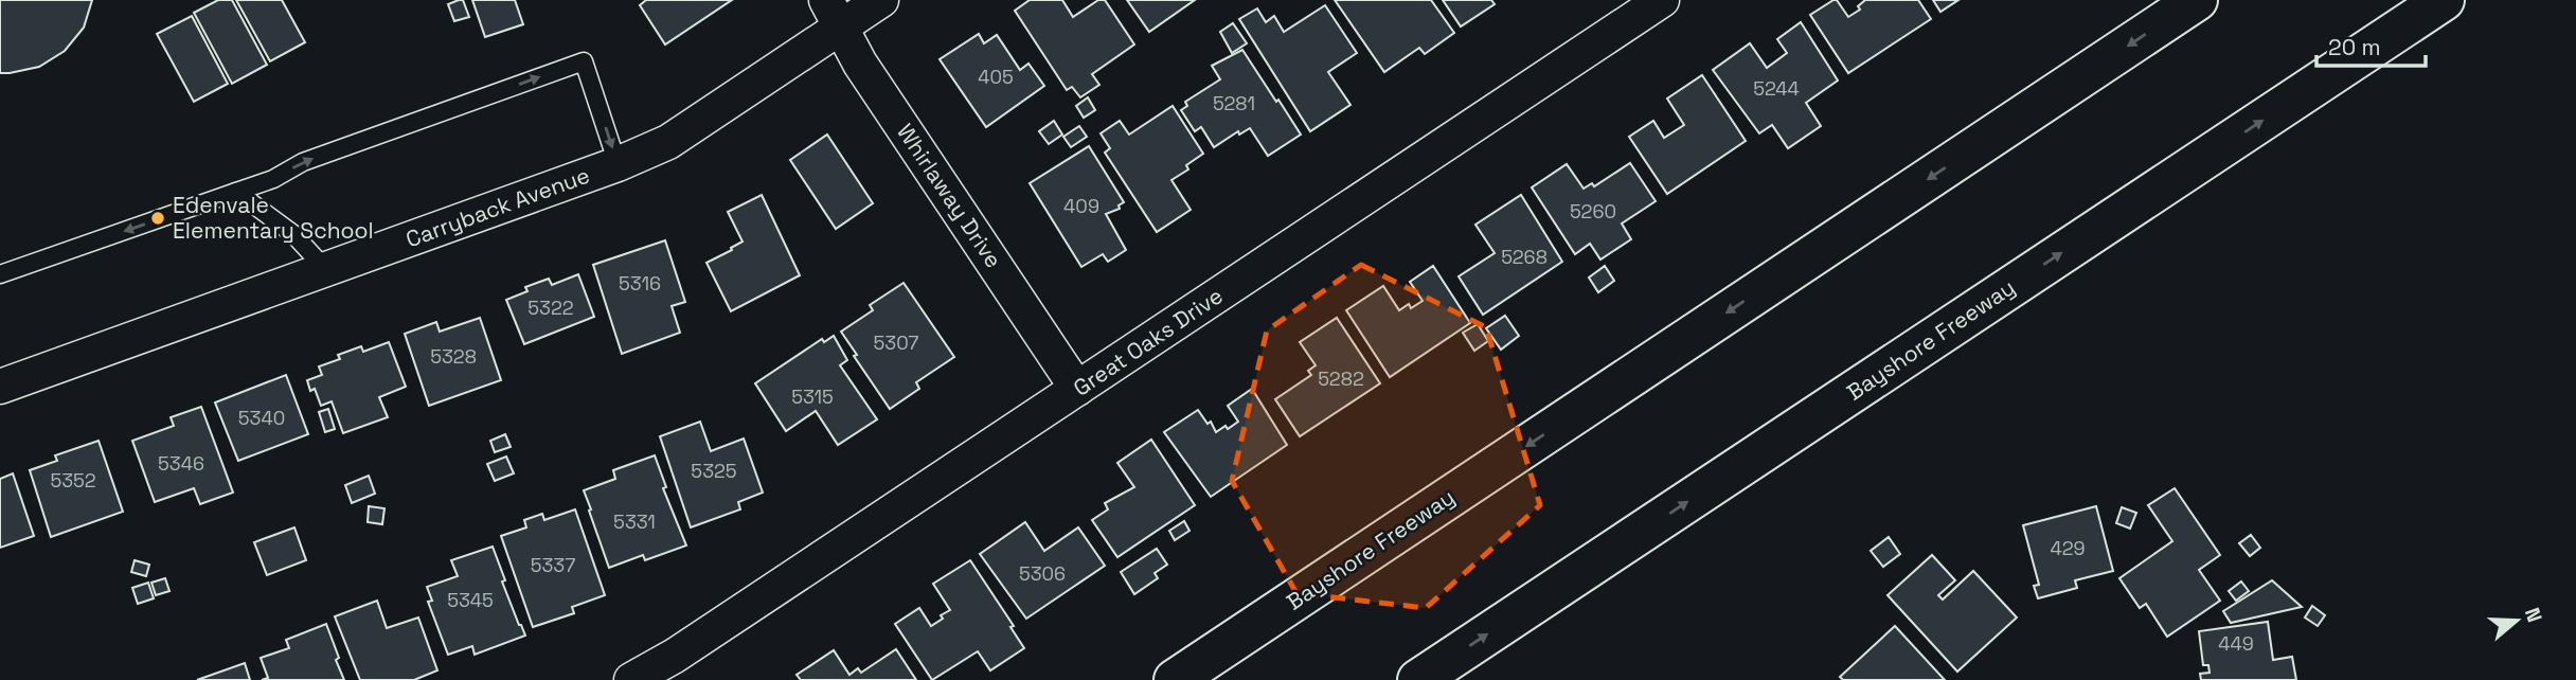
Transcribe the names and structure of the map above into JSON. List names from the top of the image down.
{
  "streets": {
    "highway": ["Bayshore Freeway"],
    "street": ["Whirlaway Drive", "Carryback Avenue", "Great Oaks Drive"]
  },
  "crossings": [
    ["Whirlaway Drive", "Carryback Avenue"],
    ["Whirlaway Drive", "Great Oaks Drive"]
  ],
  "places": ["Edenvale Elementary School"],
  "house_numbers": [
    "405",
    "5244",
    "5281",
    "409",
    "5260",
    "5268",
    "5316",
    "5322",
    "5307",
    "5328",
    "5282",
    "5315",
    "5340",
    "5346",
    "5325",
    "5352",
    "5331",
    "429",
    "5337",
    "5306",
    "5345",
    "449"
  ],
  "scale_bar": "20 m",
  "north": "right"
}
